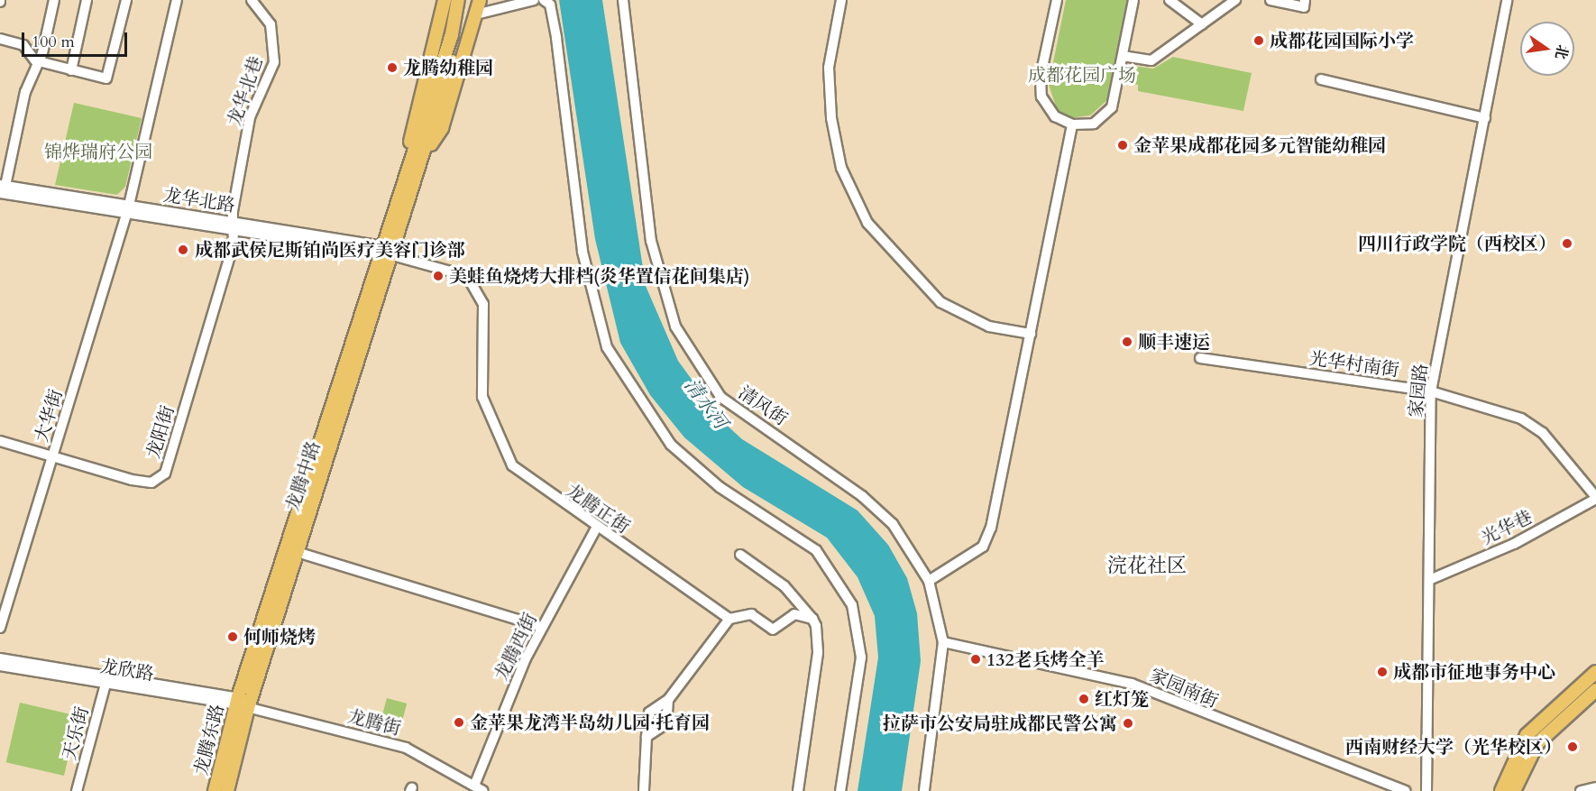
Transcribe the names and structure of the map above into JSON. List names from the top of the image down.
{
  "streets": {
    "main road": ["龙腾中路", "龙腾东路"],
    "street": [
      "龙华北巷",
      "龙华北路",
      "光华村南街",
      "家园路",
      "清风街",
      "大华街",
      "龙阳街",
      "龙腾正街",
      "光华巷",
      "龙腾西街",
      "龙欣路",
      "家园南街",
      "龙腾街",
      "天乐街"
    ]
  },
  "crossings": [
    ["龙华北巷", "龙华北路"],
    ["龙华北巷", "龙阳街"],
    ["龙华北路", "大华街"],
    ["龙华北路", "龙阳街"],
    ["龙华北路", "龙腾中路"],
    ["龙华北路", "龙腾正街"],
    ["光华村南街", "家园路"],
    ["光华村南街", "光华巷"],
    ["家园路", "光华巷"],
    ["清风街", "家园南街"],
    ["大华街", "龙阳街"],
    ["龙腾中路", "龙腾正街"],
    ["龙腾中路", "龙欣路"],
    ["龙腾中路", "龙腾街"],
    ["龙腾中路", "龙腾东路"],
    ["龙腾正街", "龙腾西街"],
    ["龙腾西街", "龙腾街"],
    ["龙欣路", "龙腾街"],
    ["龙欣路", "天乐街"],
    ["龙欣路", "龙腾东路"],
    ["龙腾街", "龙腾东路"]
  ],
  "districts": ["浣花社区"],
  "water": ["清水河"],
  "parks": ["成都花园广场", "锦烨瑞府公园"],
  "places": [
    "成都花园国际小学",
    "龙腾幼稚园",
    "金苹果成都花园多元智能幼稚园",
    "四川行政学院（西校区）",
    "成都武侯尼斯铂尚医疗美容门诊部",
    "美蛙鱼烧烤大排档(炎华置信花间集店)",
    "顺丰速运",
    "何师烧烤",
    "132老兵烤全羊",
    "成都市征地事务中心",
    "红灯笼",
    "金苹果龙湾半岛幼儿园·托育园",
    "拉萨市公安局驻成都民警公寓",
    "西南财经大学（光华校区）"
  ],
  "scale_bar": "100 m",
  "north": "right"
}
